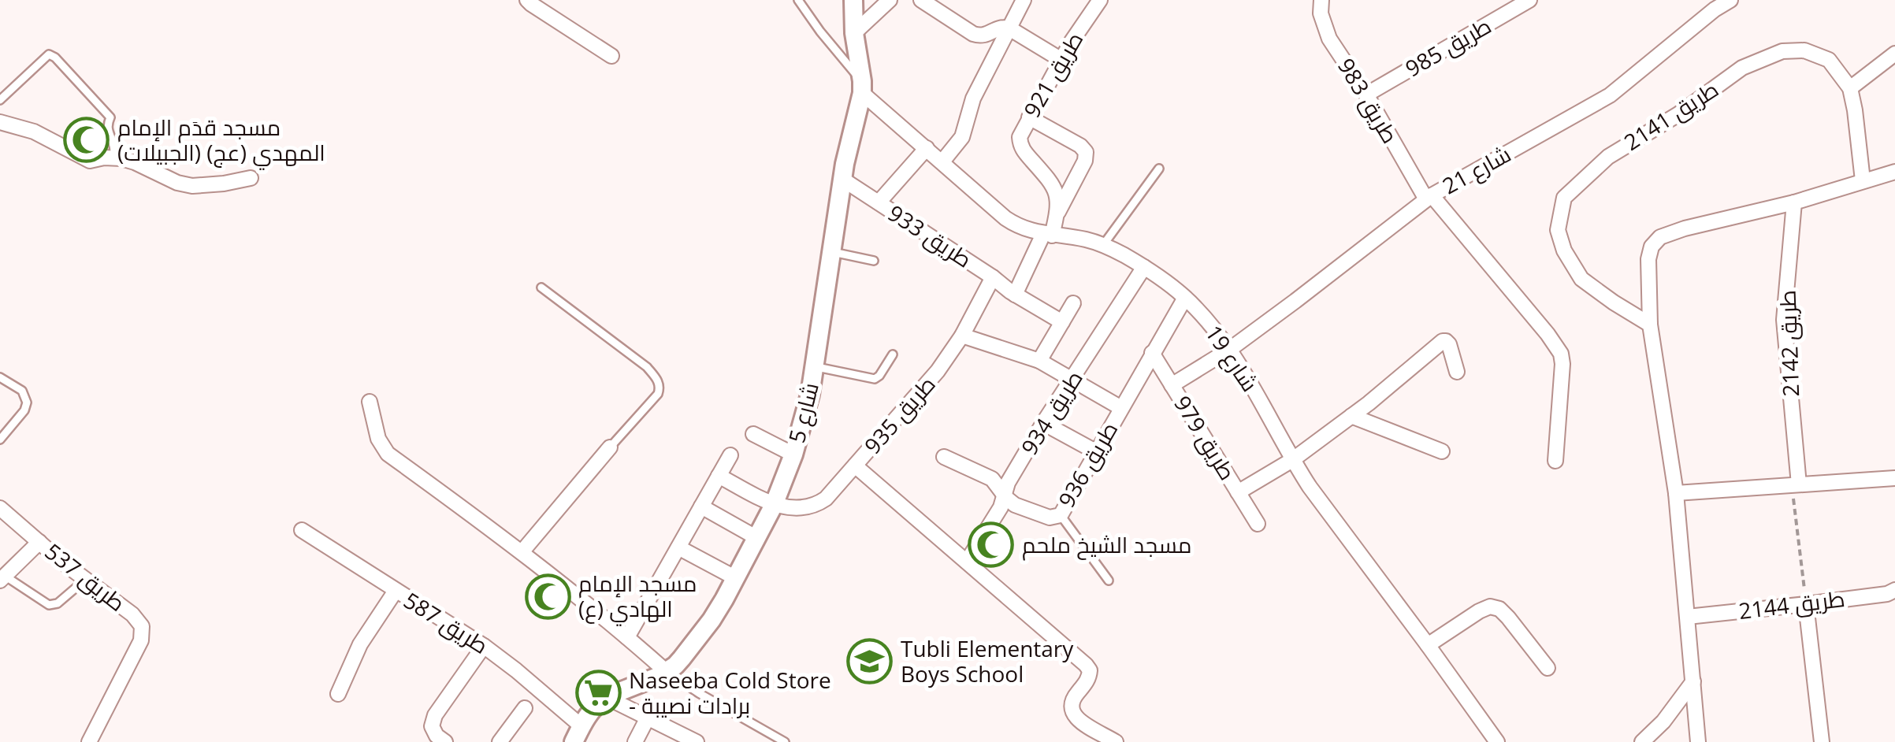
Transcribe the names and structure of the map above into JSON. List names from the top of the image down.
{
  "streets": {
    "street": [
      "طريق 985",
      "طريق 921",
      "طريق 983",
      "طريق 2141",
      "شارع 21",
      "طريق 933",
      "طريق 2142",
      "شارع 19",
      "شارع 5",
      "طريق 934",
      "طريق 935",
      "طريق 979",
      "طريق 936",
      "طريق 537",
      "طريق 2144",
      "طريق 587"
    ]
  },
  "crossings": [
    ["طريق 985", "طريق 983"],
    ["طريق 983", "شارع 21"],
    ["شارع 21", "شارع 19"],
    ["شارع 21", "طريق 979"],
    ["طريق 933", "شارع 5"],
    ["طريق 933", "طريق 935"],
    ["شارع 19", "شارع 5"],
    ["شارع 19", "طريق 934"],
    ["شارع 19", "طريق 936"],
    ["شارع 5", "طريق 935"],
    ["شارع 5", "طريق 587"],
    ["طريق 934", "طريق 936"],
    ["طريق 979", "طريق 936"]
  ],
  "places": {
    "mosque": ["مسجد قدَم الإمام المهدي (عج) (الجبيلات)", "مسجد الشيخ ملحم", "مسجد الإمام الهادي (ع)"],
    "school or university": ["Tubli Elementary Boys School"],
    "supermarket": ["Naseeba Cold Store - برادات نصيبة"]
  }
}
